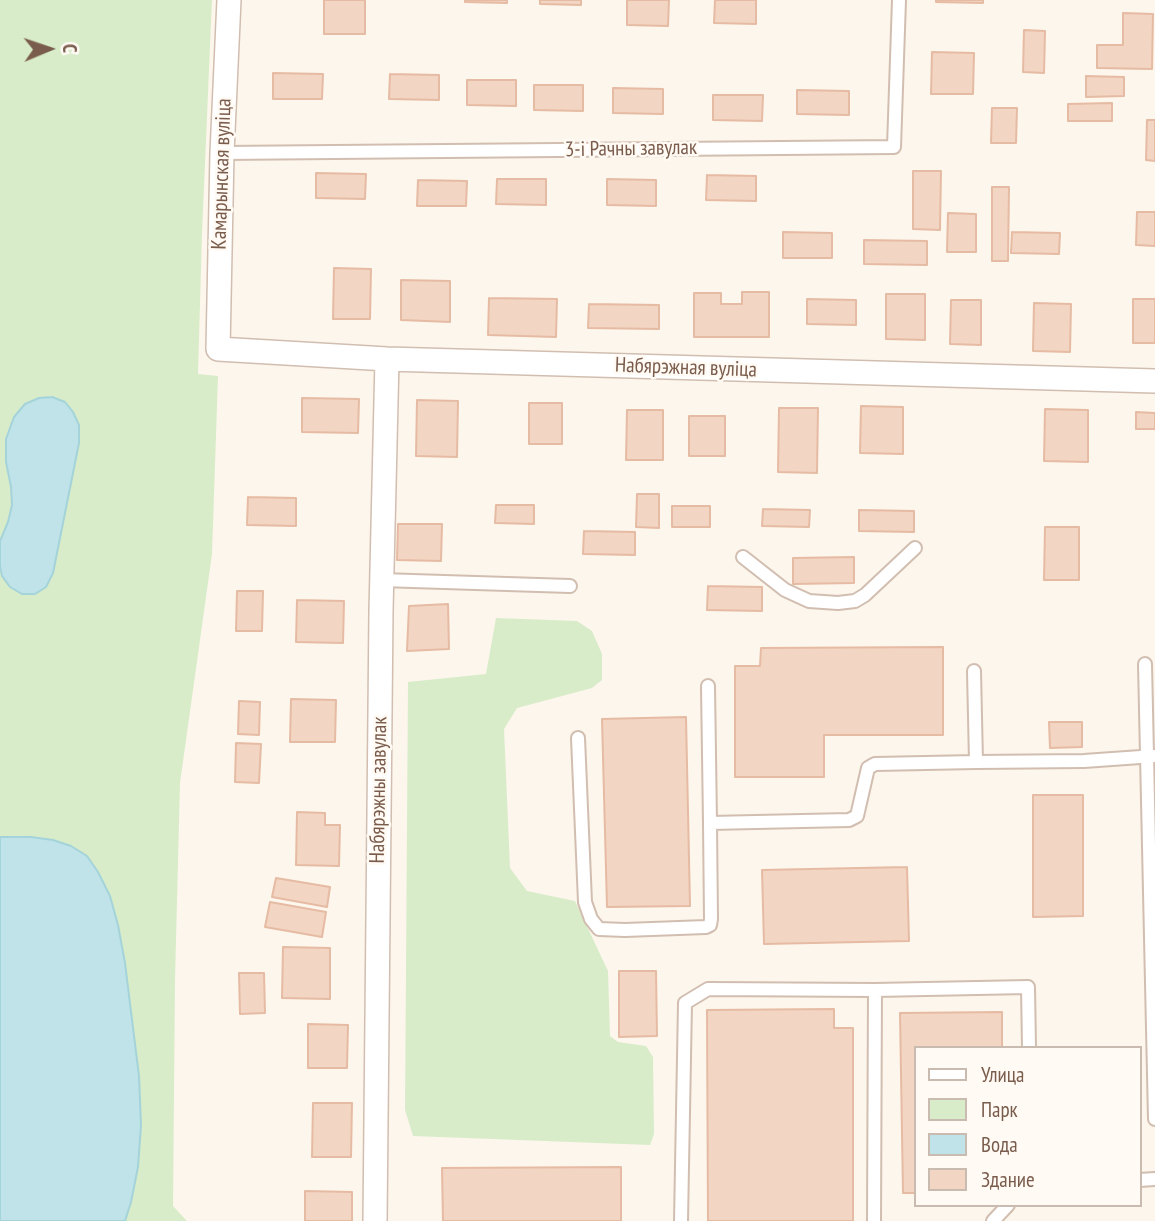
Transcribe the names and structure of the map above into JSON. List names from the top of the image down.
{
  "streets": {
    "street": ["Камарынская вуліца", "Набярэжная вуліца", "Набярэжны завулак"],
    "lane": ["3-і Рачны завулак"]
  },
  "crossings": [
    ["3-і Рачны завулак", "Камарынская вуліца"],
    ["Камарынская вуліца", "Набярэжная вуліца"],
    ["Набярэжная вуліца", "Набярэжны завулак"]
  ],
  "legend": [
    "Улица",
    "Парк",
    "Вода",
    "Здание"
  ],
  "north": "right"
}
